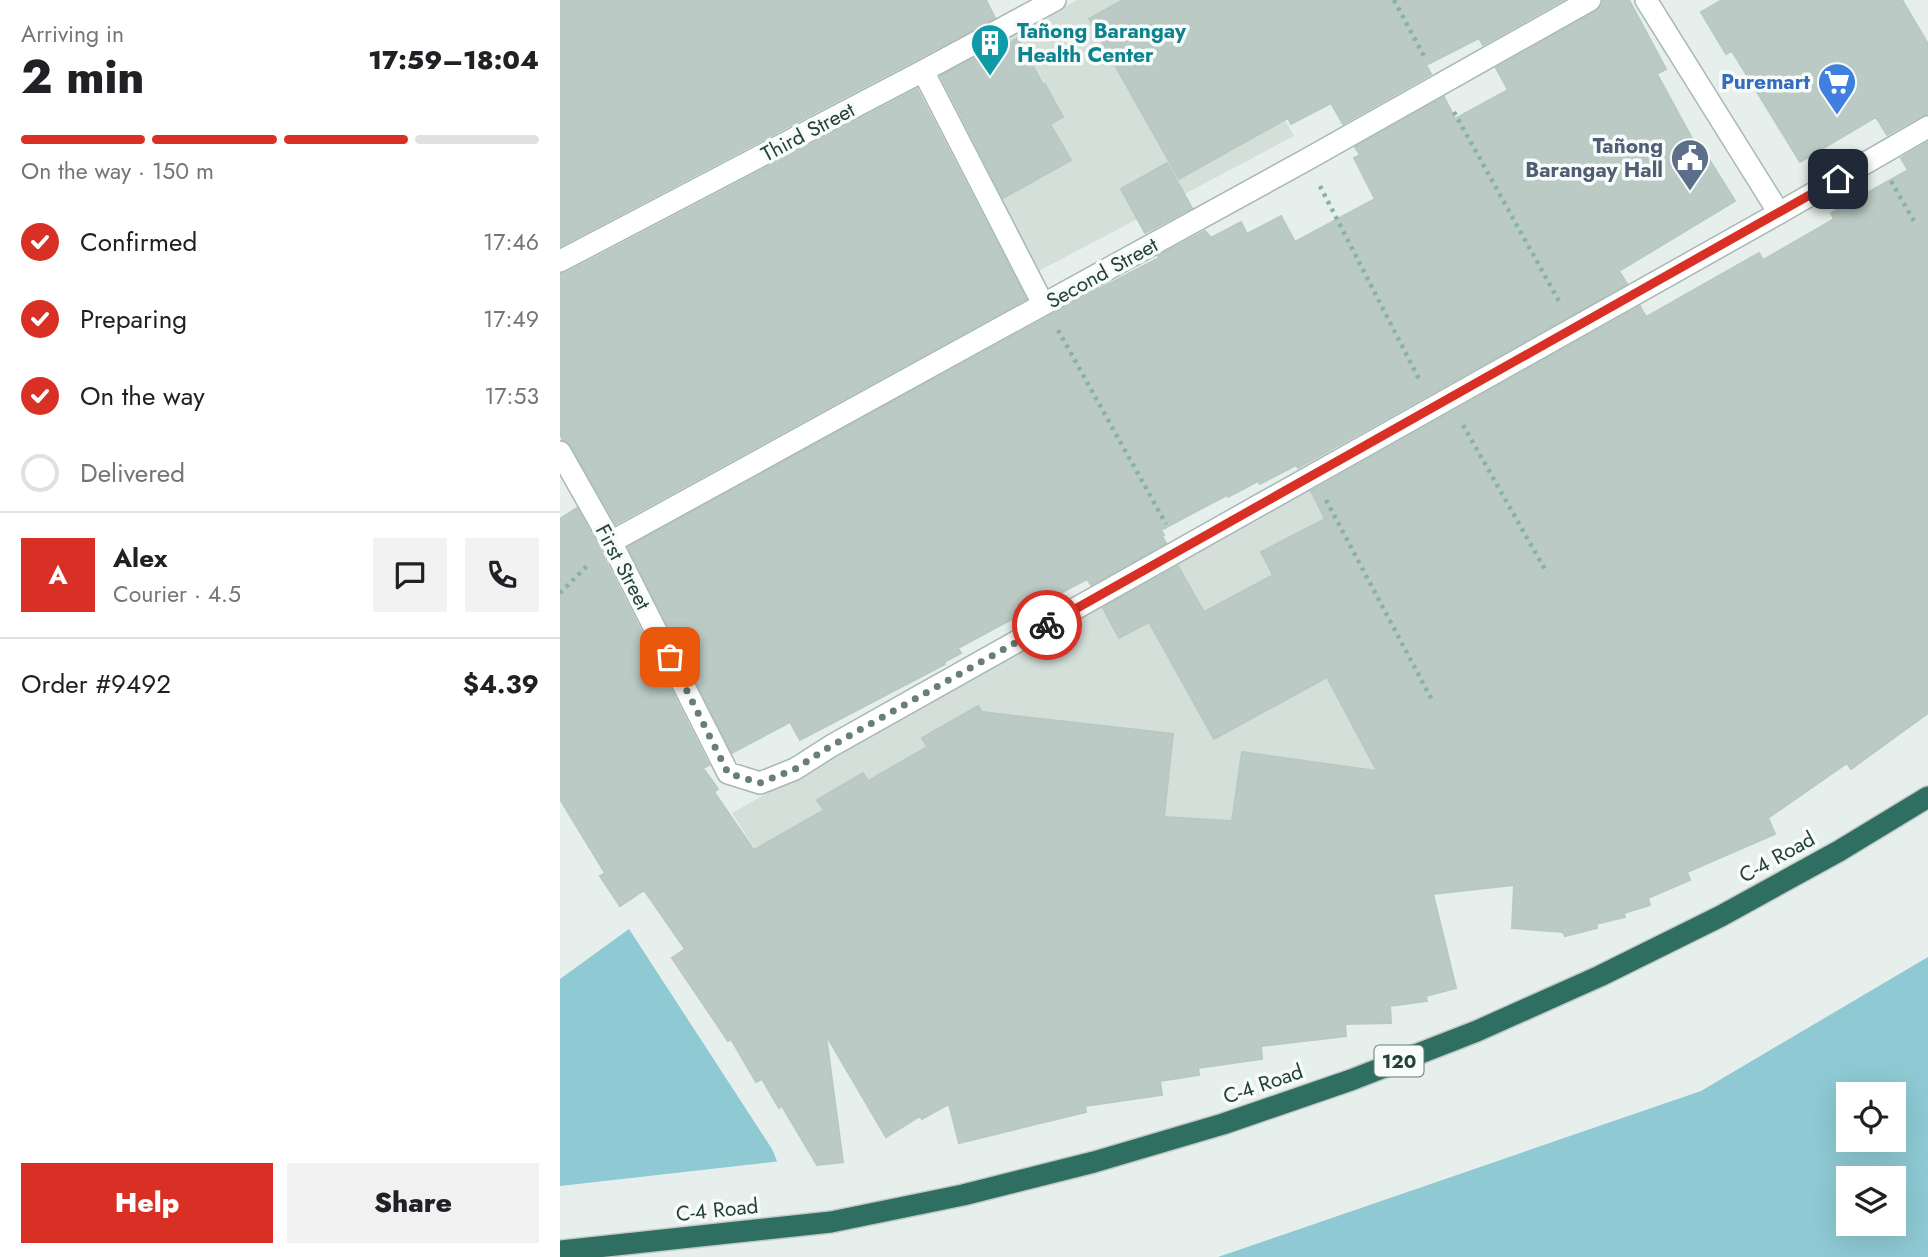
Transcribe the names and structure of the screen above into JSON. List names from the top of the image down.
{
  "streets": {
    "highway": ["C-4 Road", "120"],
    "street": ["Third Street", "Second Street", "First Street"]
  },
  "crossings": [
    ["Second Street", "First Street"]
  ],
  "places": {
    "building": ["Tañong Barangay Health Center"],
    "supermarket": ["Puremart"],
    "public building": ["Tañong Barangay Hall"]
  },
  "page": {
    "heading": ["2 min", "Arriving in", "17:59–18:04"],
    "panel": [
      "Alex",
      "Courier · 4.5",
      "Order #9492",
      "$4.39"
    ],
    "bar": "On the way · 150 m",
    "list": [
      ["Confirmed", "17:46"],
      ["Preparing", "17:49"],
      ["On the way", "17:53"],
      "Delivered"
    ],
    "round": "A",
    "buttons": ["Help", "Share"]
  }
}
